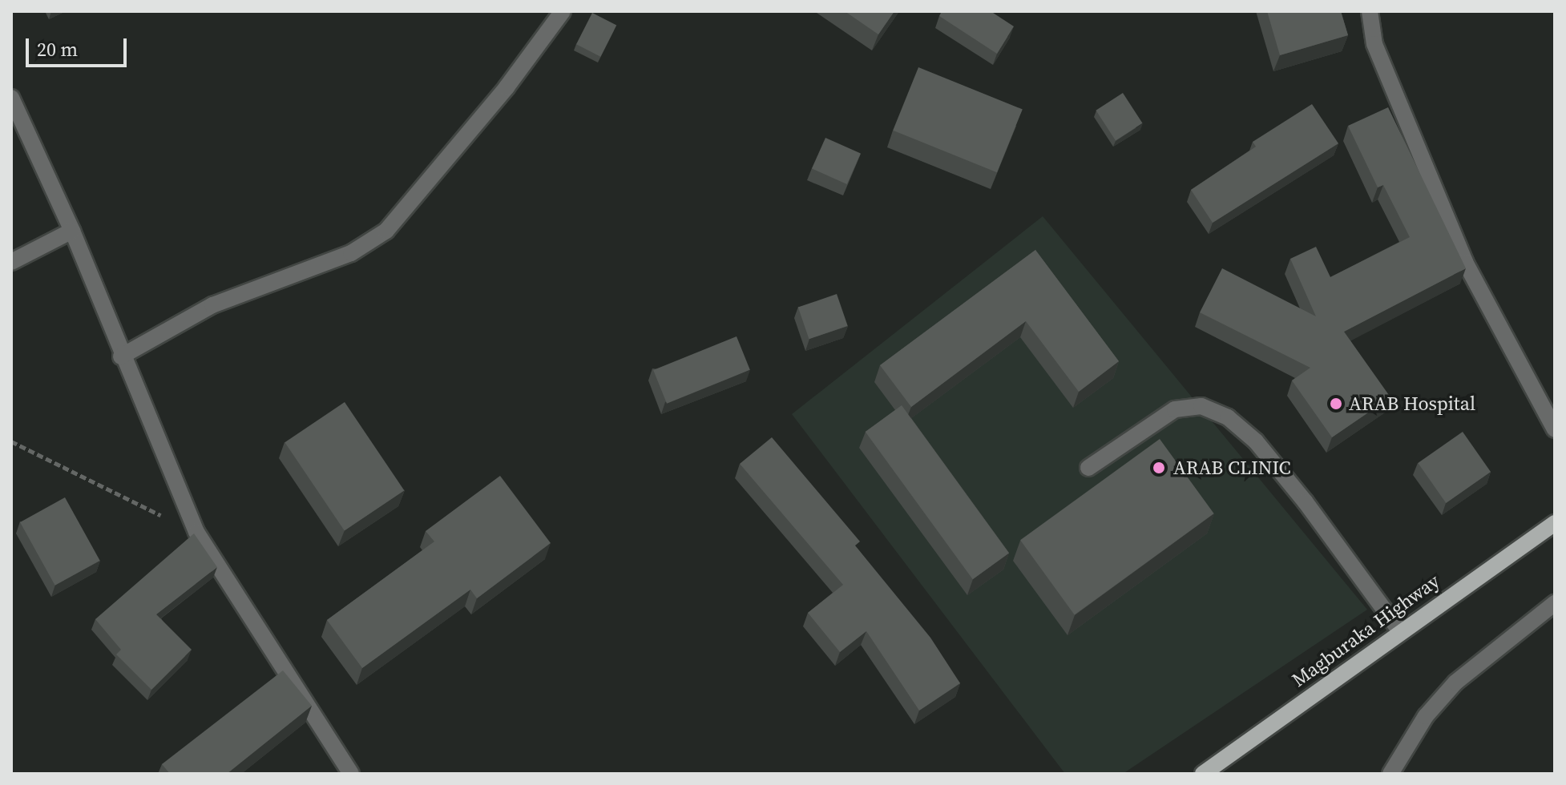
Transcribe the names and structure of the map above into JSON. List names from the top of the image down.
{
  "streets": {
    "main road": ["Magburaka Highway"]
  },
  "places": ["ARAB Hospital", "ARAB CLINIC"],
  "scale_bar": "20 m"
}
